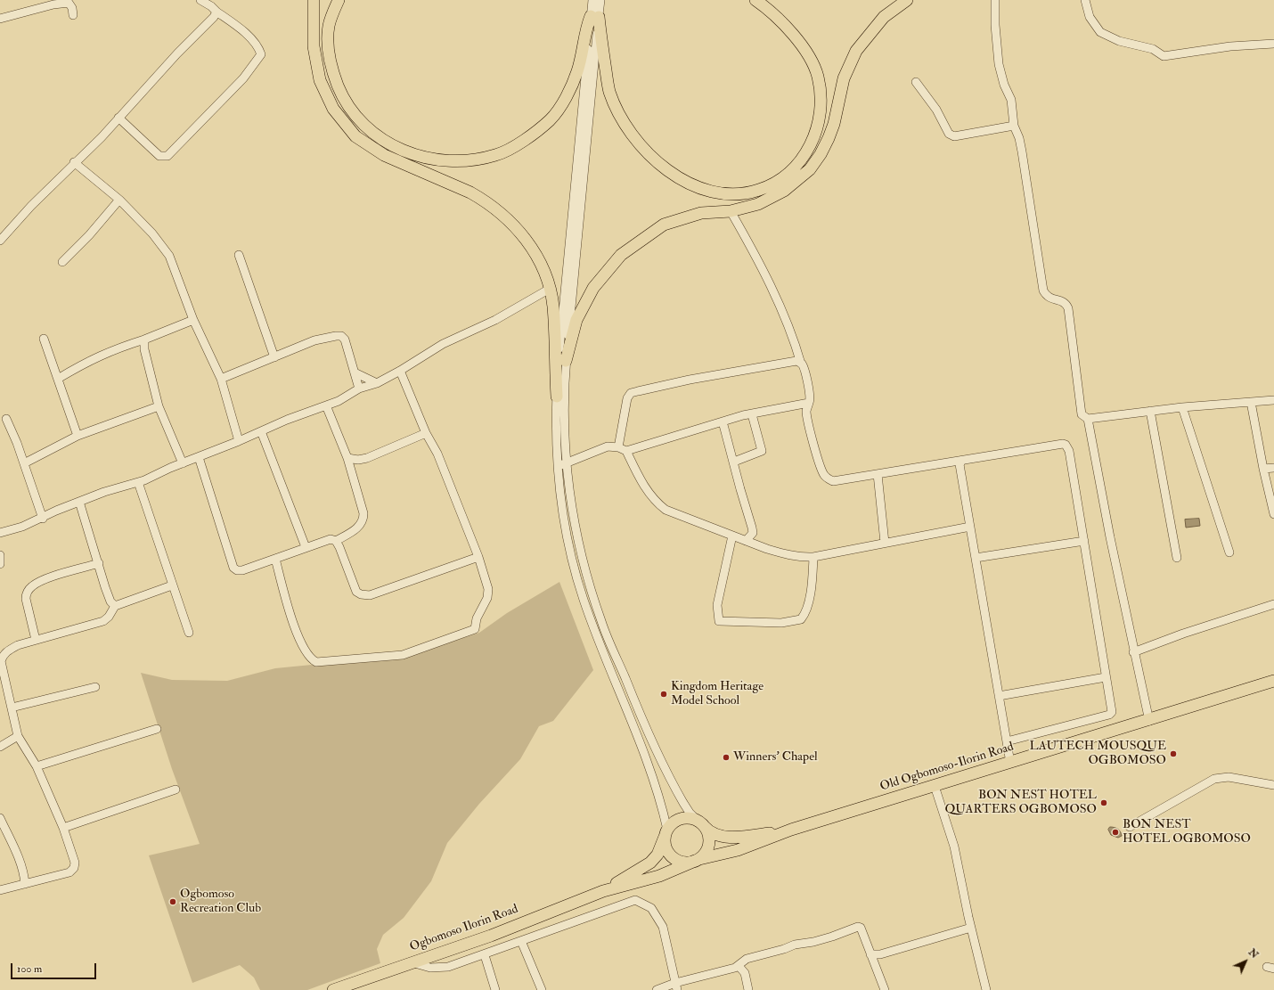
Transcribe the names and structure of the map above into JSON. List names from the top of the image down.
{
  "streets": {
    "highway": ["Old Ogbomoso-Ilorin Road", "Ogbomoso Ilorin Road"]
  },
  "places": [
    "Kingdom Heritage Model School",
    "LAUTECH MOUSQUE OGBOMOSO",
    "Winners' Chapel",
    "BON NEST HOTEL QUARTERS OGBOMOSO",
    "BON NEST HOTEL OGBOMOSO",
    "Ogbomoso Recreation Club"
  ],
  "scale_bar": "100 m",
  "north": "top right"
}
